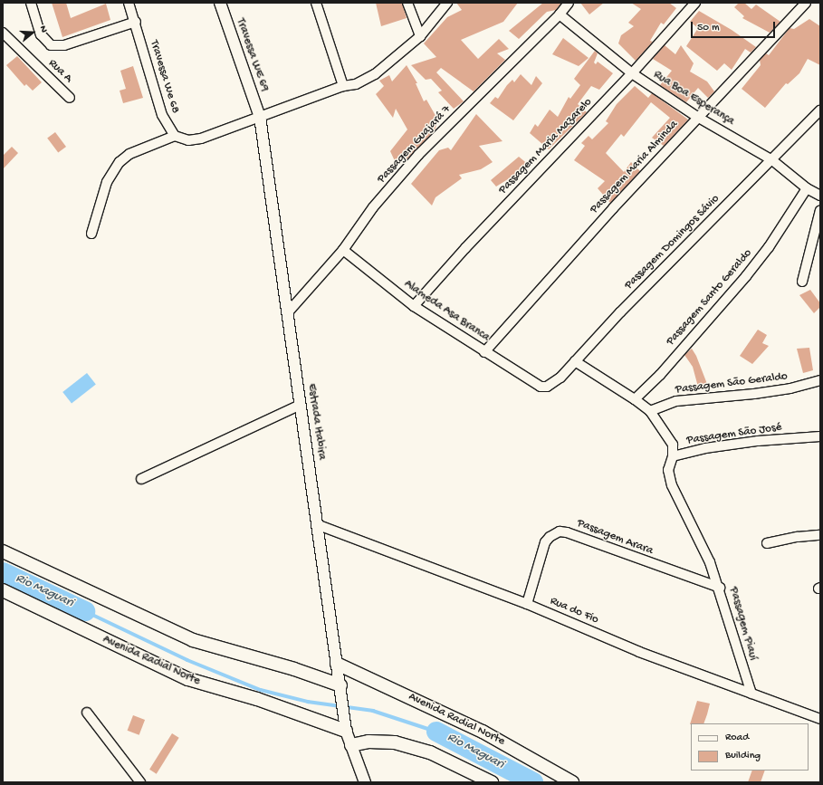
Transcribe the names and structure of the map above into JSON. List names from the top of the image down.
{
  "streets": {
    "main road": ["Avenida Radial Norte"],
    "street": [
      "Travessa WE 69",
      "Rua A",
      "Travessa We 68",
      "Rua Boa Esperança",
      "Passagem Guajará 7",
      "Passagem Maria Mazarelo",
      "Passagem Maria Alminda",
      "Passagem Domingos Sávio",
      "Passagem Santo Geraldo",
      "Alameda Asa Branca",
      "Passagem São Geraldo",
      "Estrada Itabira",
      "Passagem São José",
      "Passagem Arara",
      "Rua do Fio",
      "Passagem Piauí"
    ]
  },
  "crossings": [
    ["Travessa WE 69", "Estrada Itabira"],
    ["Rua Boa Esperança", "Passagem Guajará 7"],
    ["Rua Boa Esperança", "Passagem Maria Mazarelo"],
    ["Rua Boa Esperança", "Passagem Maria Alminda"],
    ["Rua Boa Esperança", "Passagem Domingos Sávio"],
    ["Rua Boa Esperança", "Passagem Santo Geraldo"],
    ["Passagem Guajará 7", "Alameda Asa Branca"],
    ["Passagem Guajará 7", "Estrada Itabira"],
    ["Passagem Maria Mazarelo", "Alameda Asa Branca"],
    ["Passagem Maria Alminda", "Alameda Asa Branca"],
    ["Passagem Domingos Sávio", "Alameda Asa Branca"],
    ["Estrada Itabira", "Rua do Fio"],
    ["Estrada Itabira", "Avenida Radial Norte"],
    ["Passagem São José", "Passagem Piauí"],
    ["Passagem Arara", "Rua do Fio"],
    ["Passagem Arara", "Passagem Piauí"],
    ["Rua do Fio", "Passagem Piauí"]
  ],
  "water": ["Rio Maguari"],
  "legend": ["Road", "Building"],
  "scale_bar": "50 m",
  "north": "right"
}
